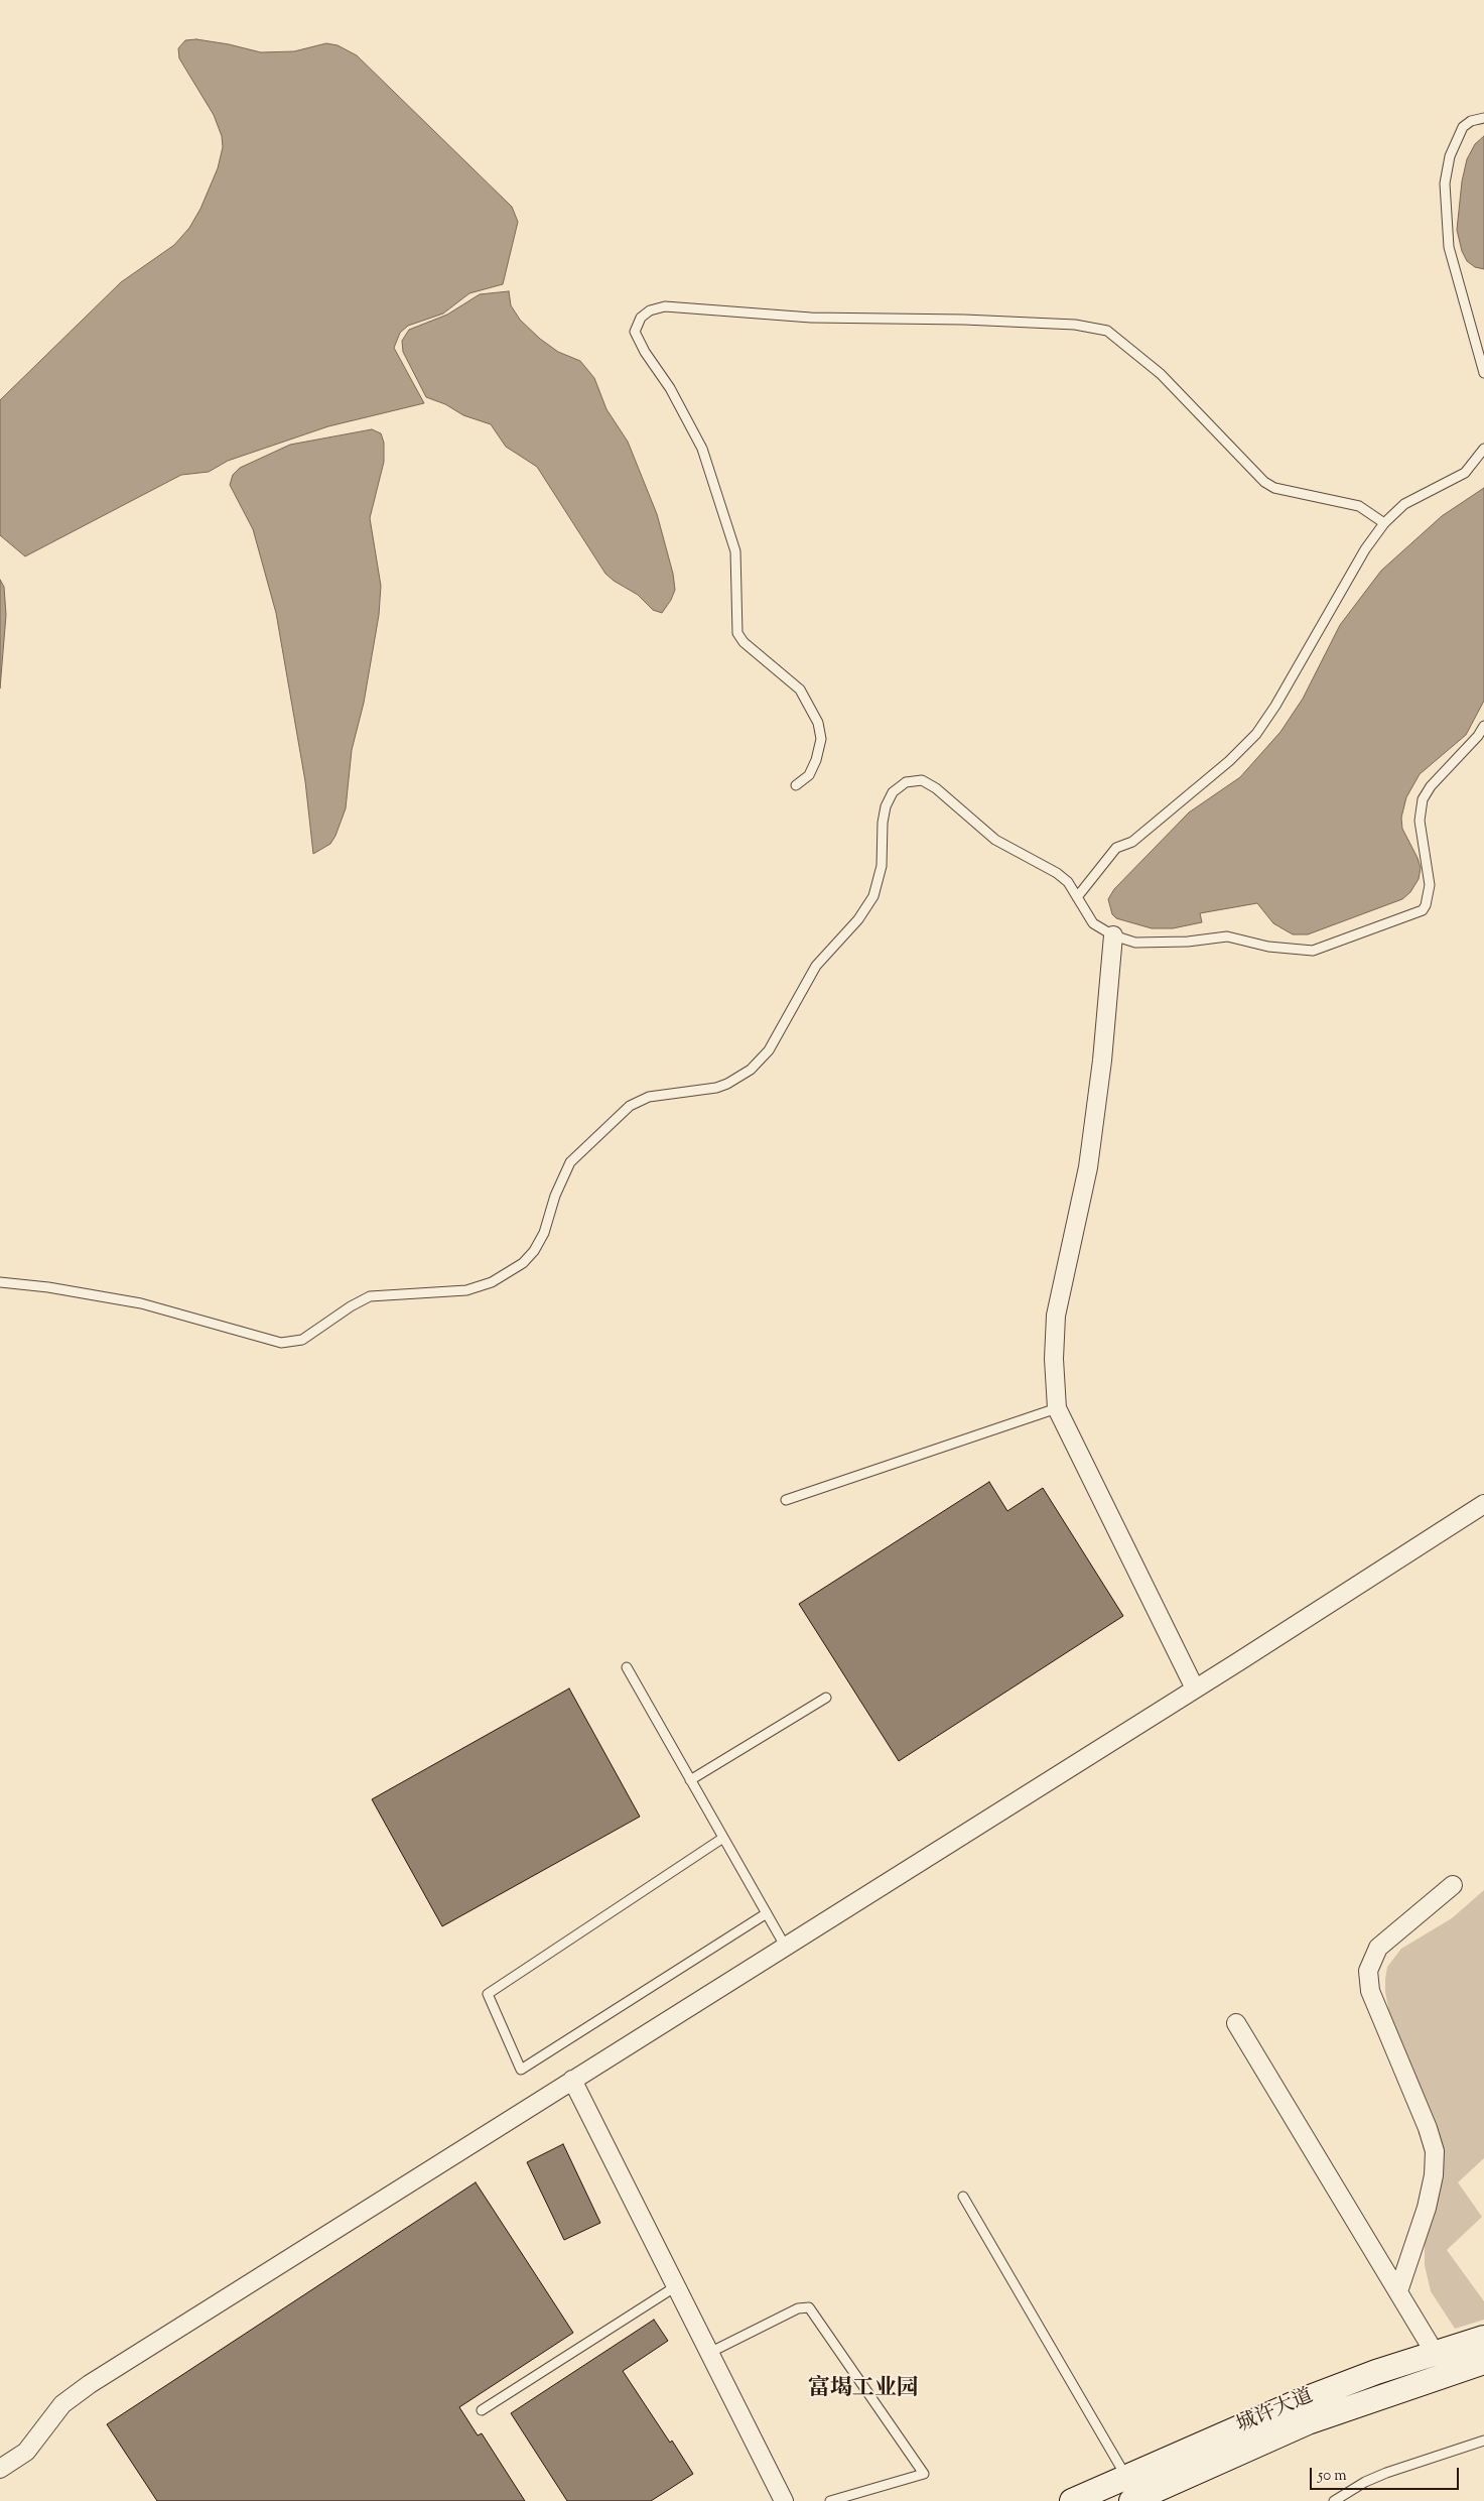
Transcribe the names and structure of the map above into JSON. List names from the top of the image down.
{
  "streets": {
    "main road": ["城许大道"]
  },
  "districts": ["富堨工业园"],
  "scale_bar": "50 m"
}
